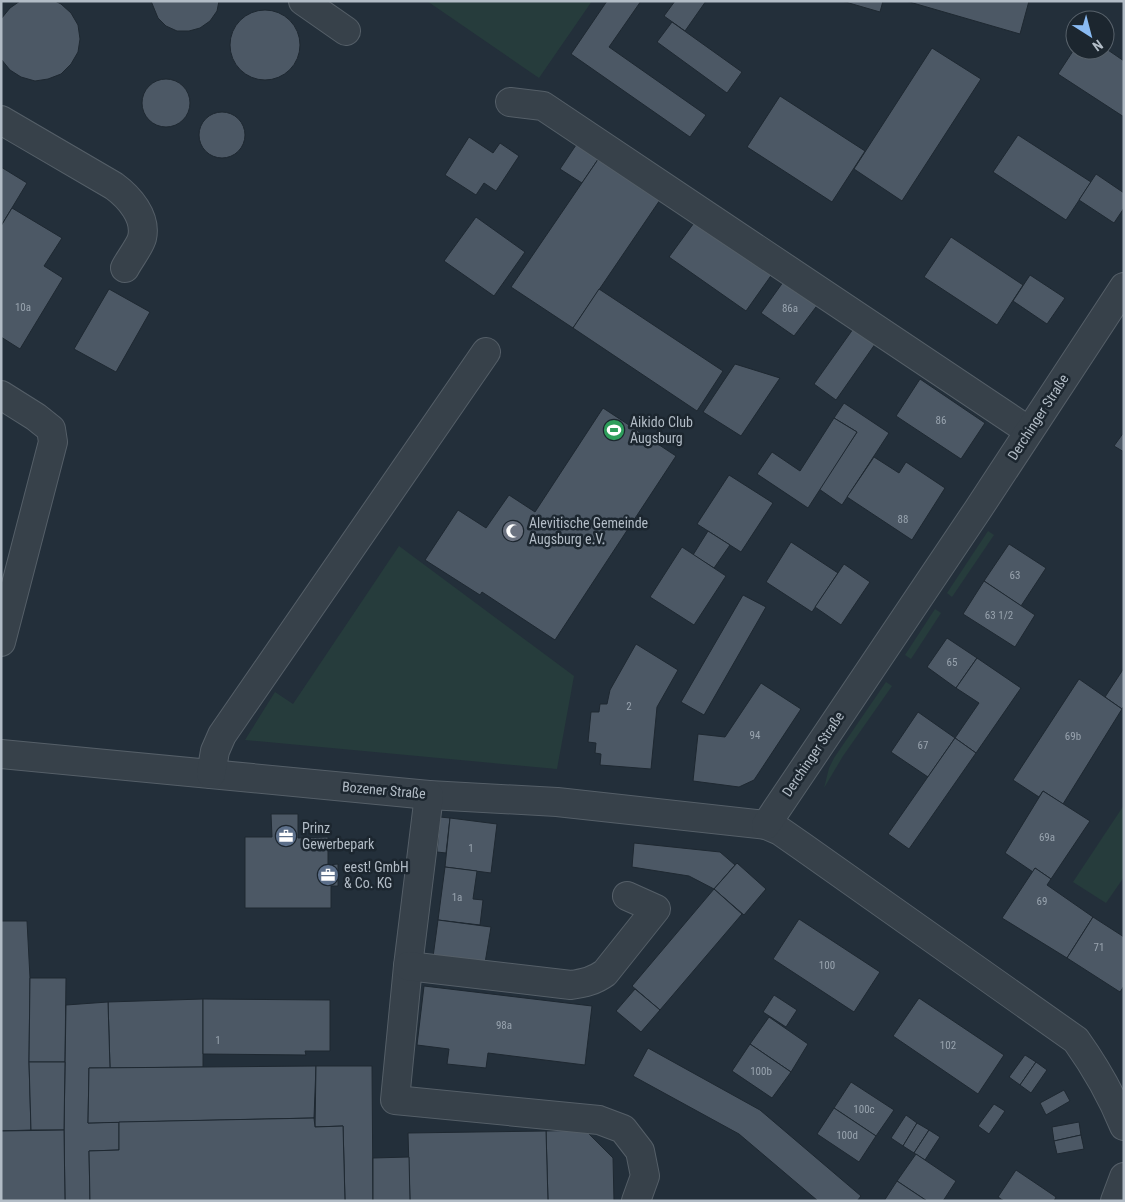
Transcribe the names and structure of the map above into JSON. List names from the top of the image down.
{
  "streets": {
    "street": ["Derchinger Straße", "Bozener Straße"]
  },
  "crossings": [
    ["Derchinger Straße", "Bozener Straße"]
  ],
  "places": {
    "sports": ["Aikido Club Augsburg"],
    "mosque": ["Alevitische Gemeinde Augsburg e.V."],
    "office": ["Prinz Gewerbepark", "eest! GmbH & Co. KG"]
  },
  "house_numbers": [
    "10a",
    "86a",
    "86",
    "88",
    "63",
    "63 1/2",
    "65",
    "2",
    "94",
    "69b",
    "67",
    "69a",
    "1",
    "1a",
    "69",
    "71",
    "100",
    "98a",
    "1",
    "102",
    "100b",
    "100c",
    "100d"
  ],
  "north": "bottom right"
}
